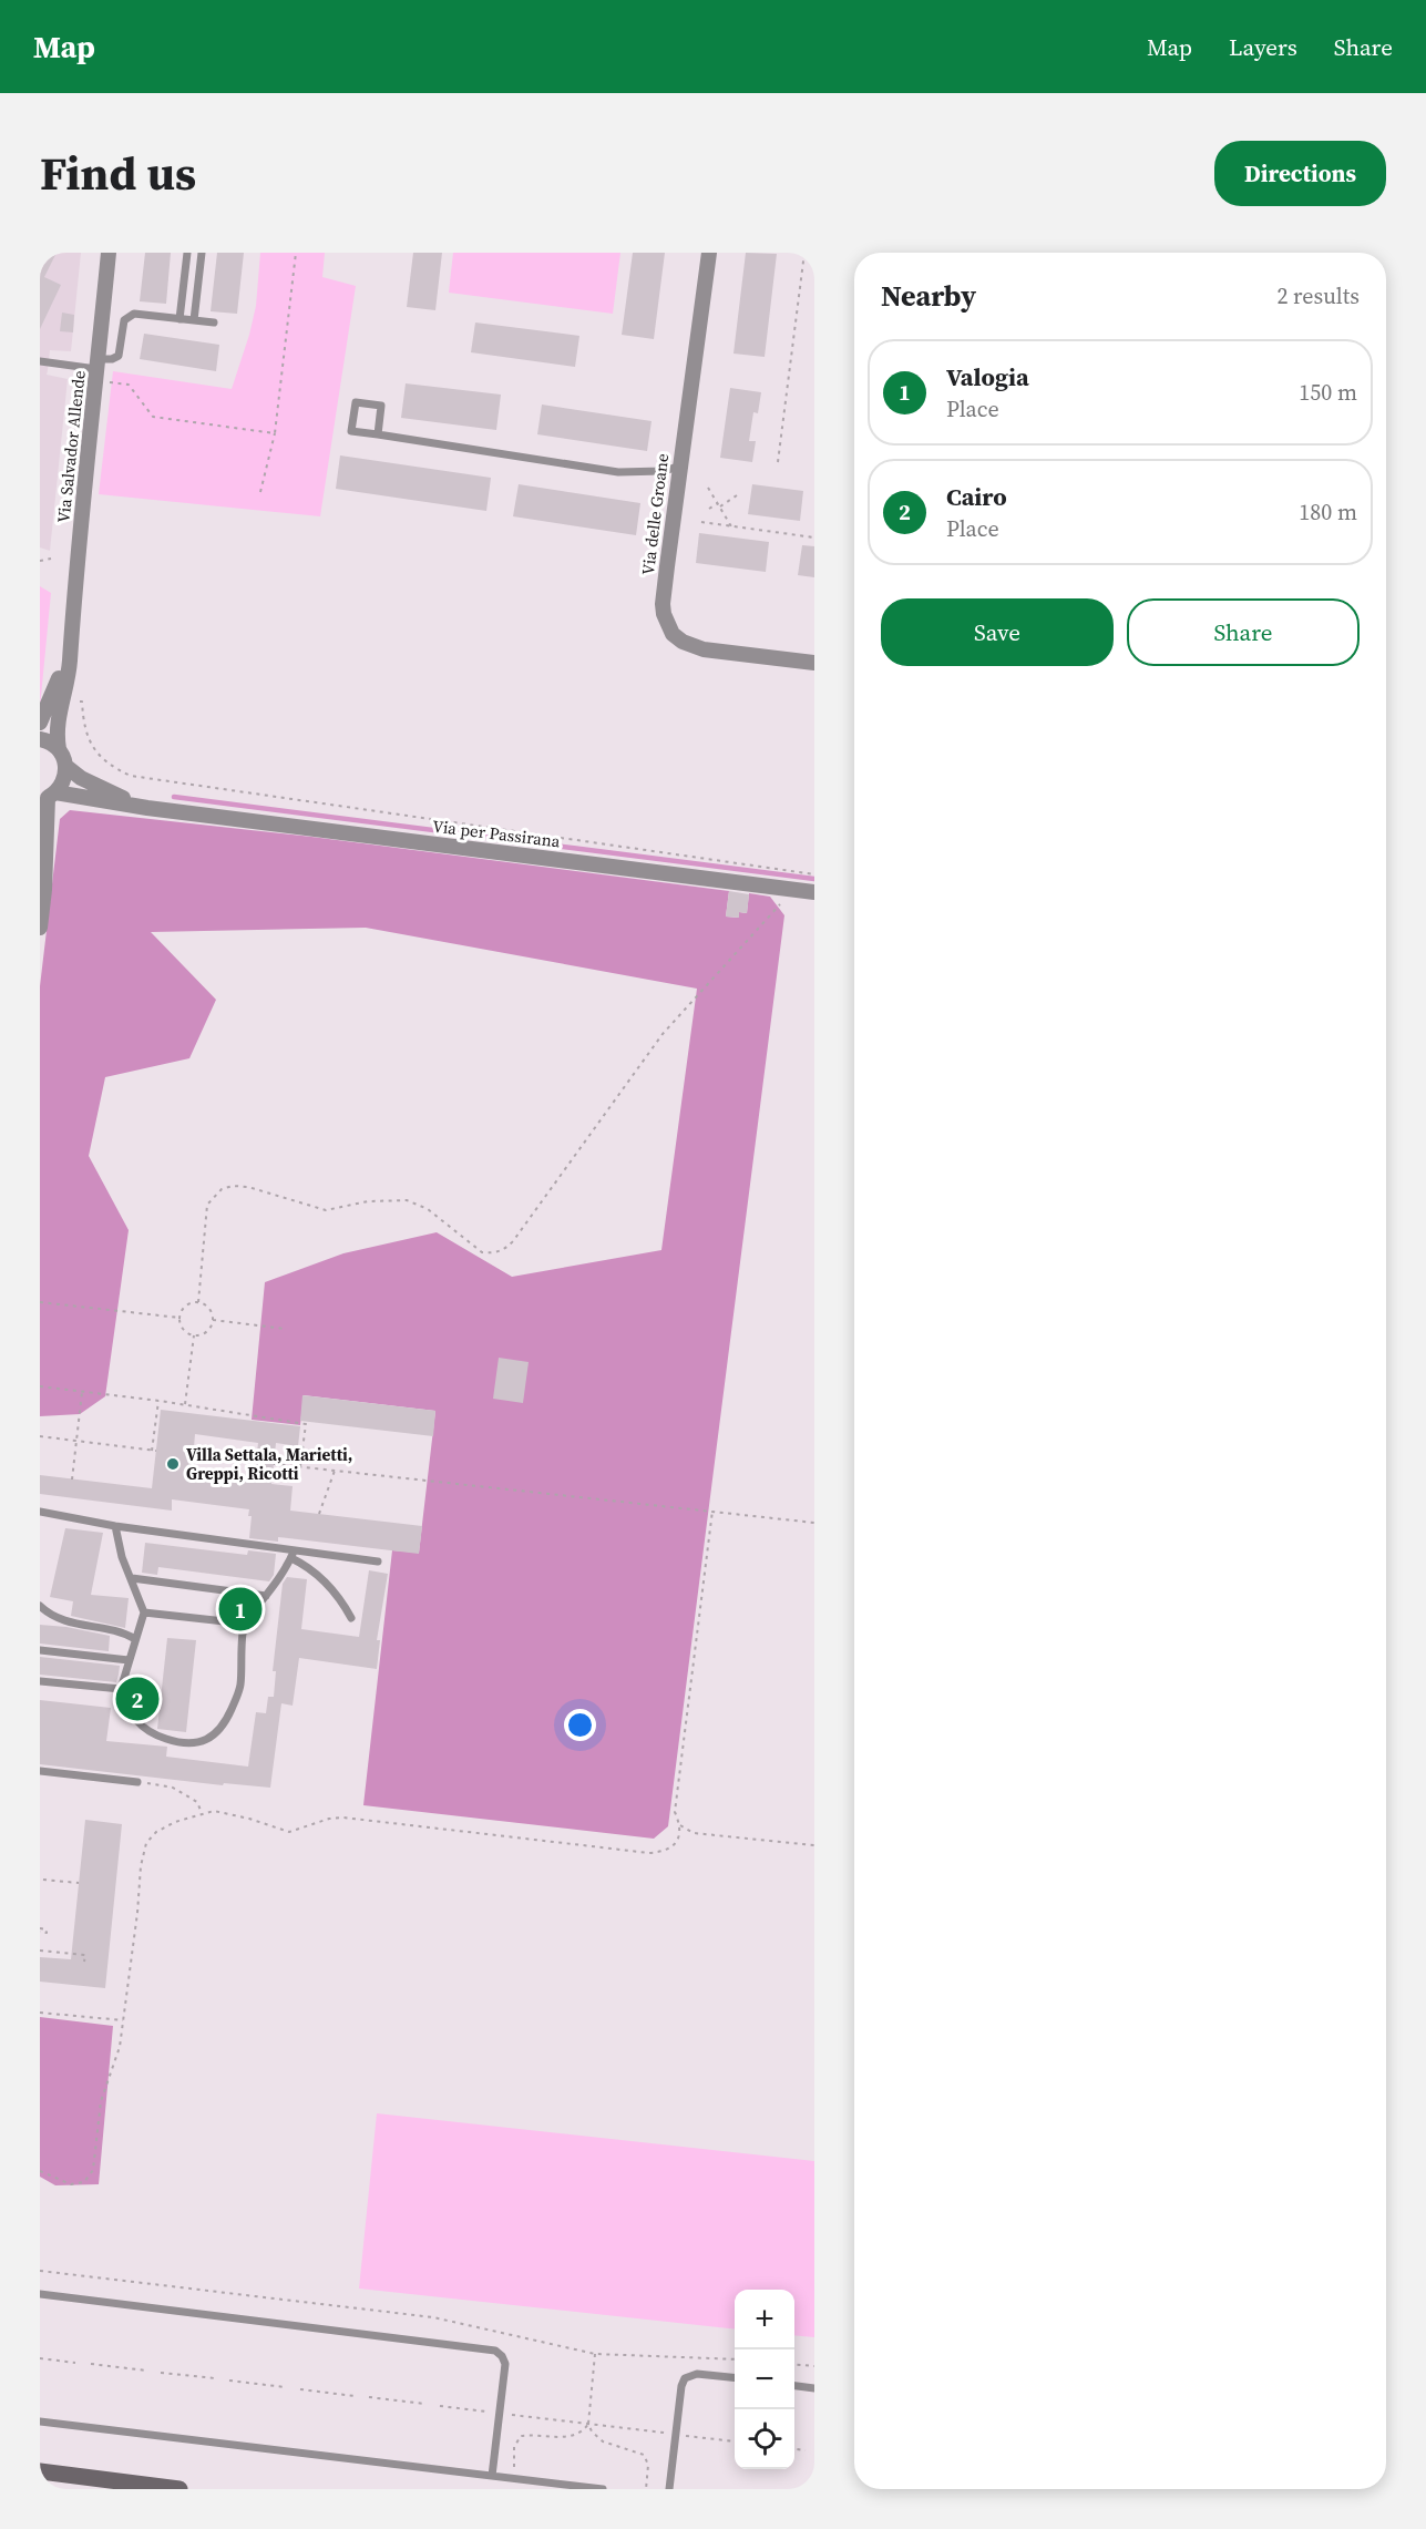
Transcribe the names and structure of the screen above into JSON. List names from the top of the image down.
{
  "streets": {
    "street": ["Via Salvador Allende", "Via delle Groane", "Via per Passirana"]
  },
  "places": ["Villa Settala, Marietti, Greppi, Ricotti"],
  "page": {
    "header": "Map",
    "nav": ["Map", "Layers", "Share"],
    "title": "Find us",
    "buttons": [
      "Directions",
      ["Save", "Share"]
    ],
    "heading": ["Nearby", "2 results"],
    "list": [
      {
        "mark": "1",
        "name": "Valogia",
        "note": "Place",
        "value": "150 m"
      },
      {
        "mark": "2",
        "name": "Cairo",
        "note": "Place",
        "value": "180 m"
      }
    ],
    "pins": ["1", "2"],
    "map_buttons": ["+", "−"]
  }
}
